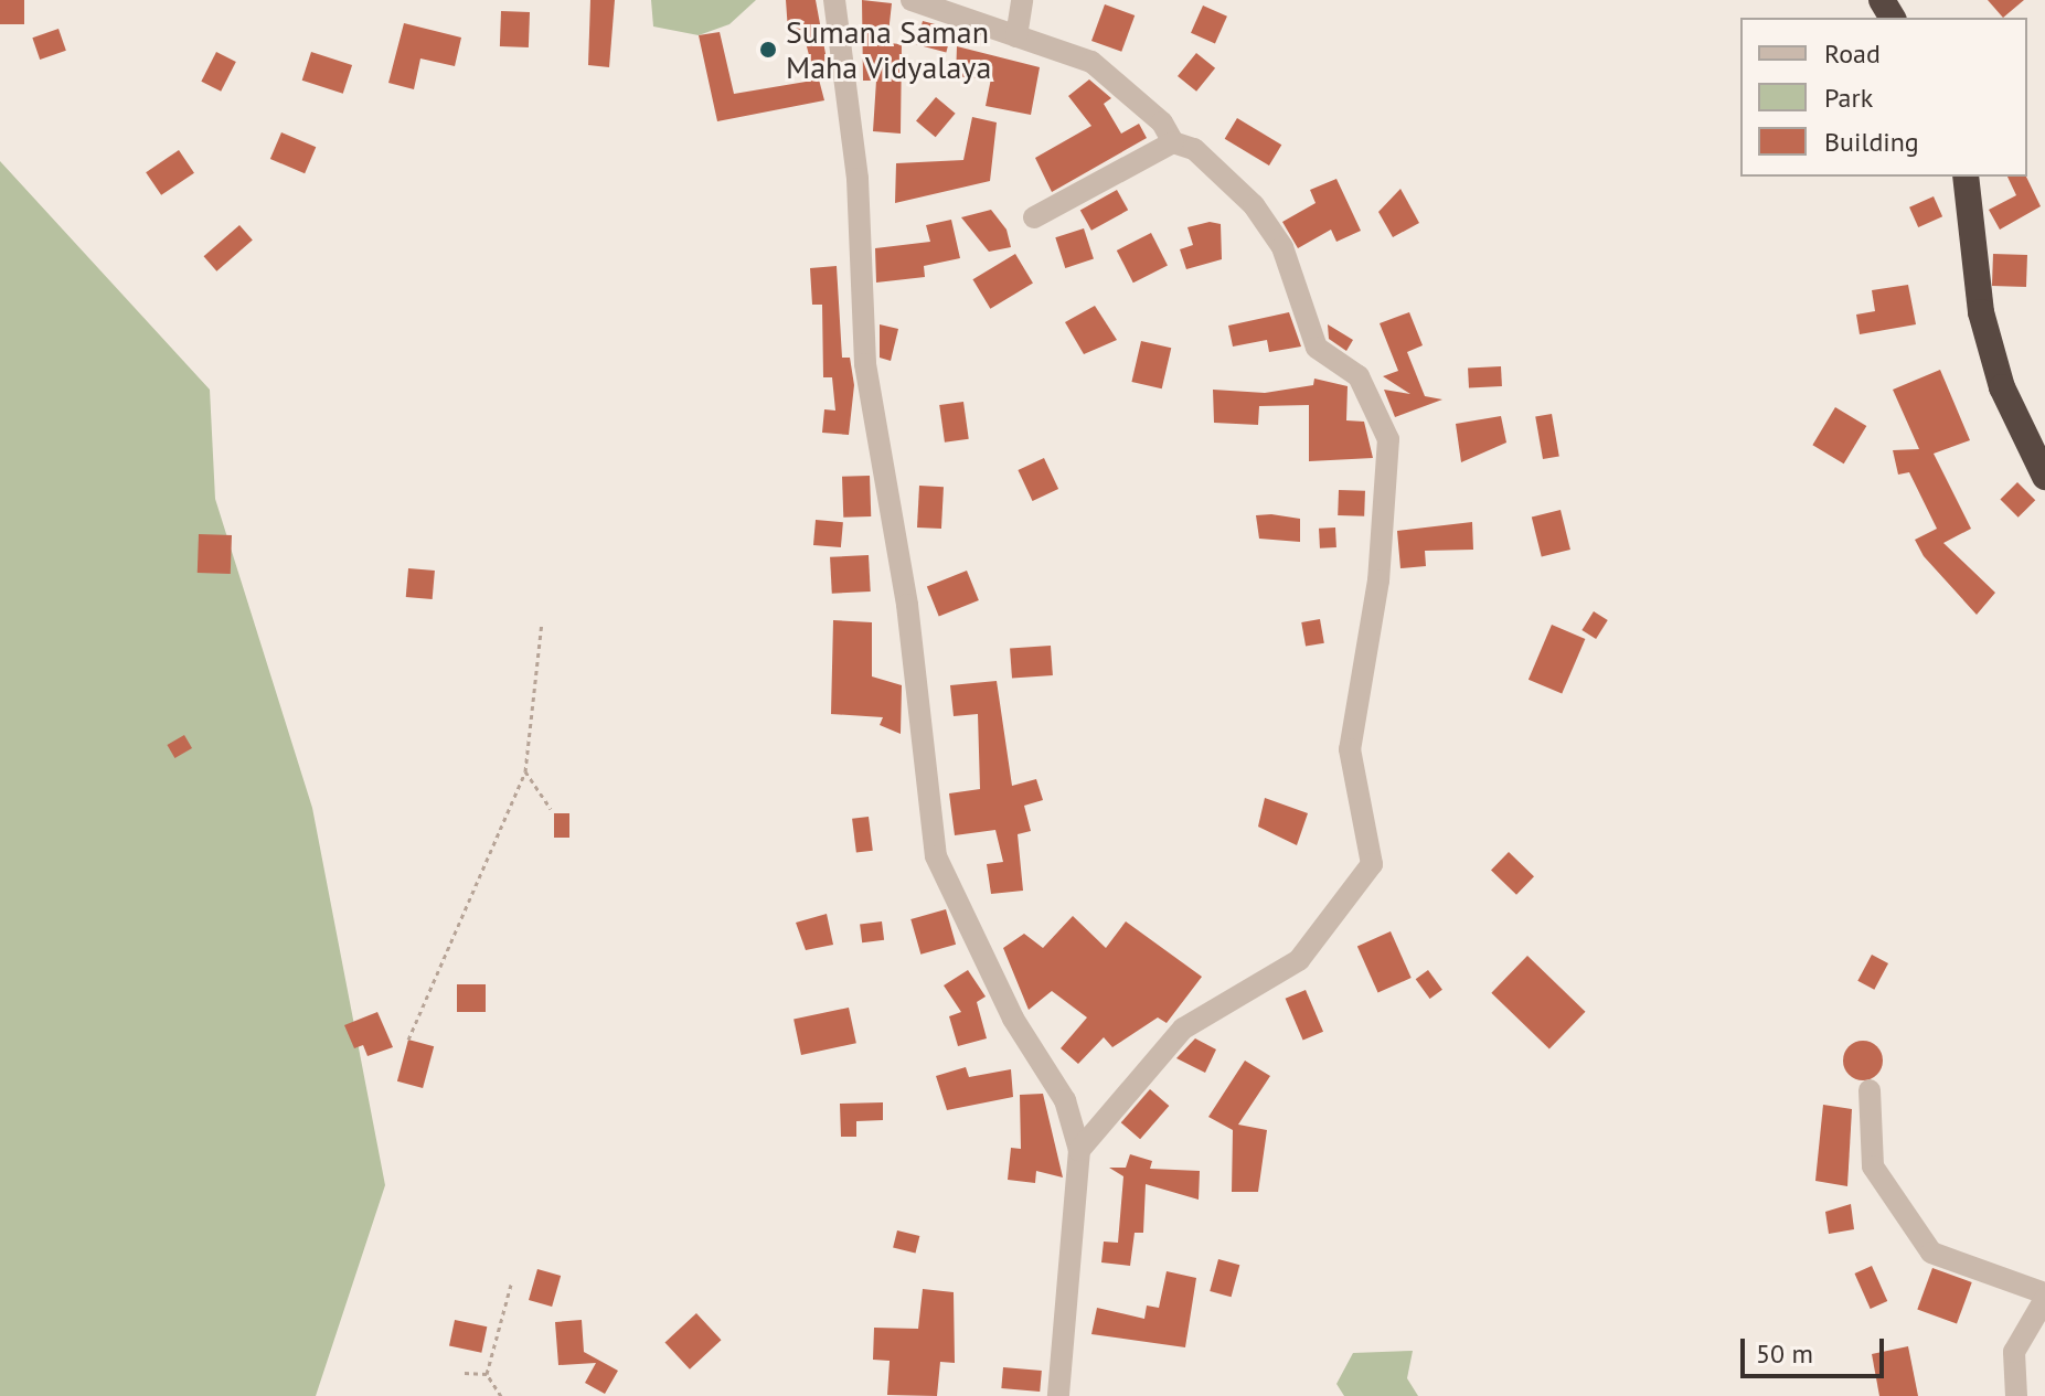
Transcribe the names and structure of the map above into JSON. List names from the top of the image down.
{
  "places": ["Sumana Saman Maha Vidyalaya"],
  "legend": ["Road", "Park", "Building"],
  "scale_bar": "50 m"
}
